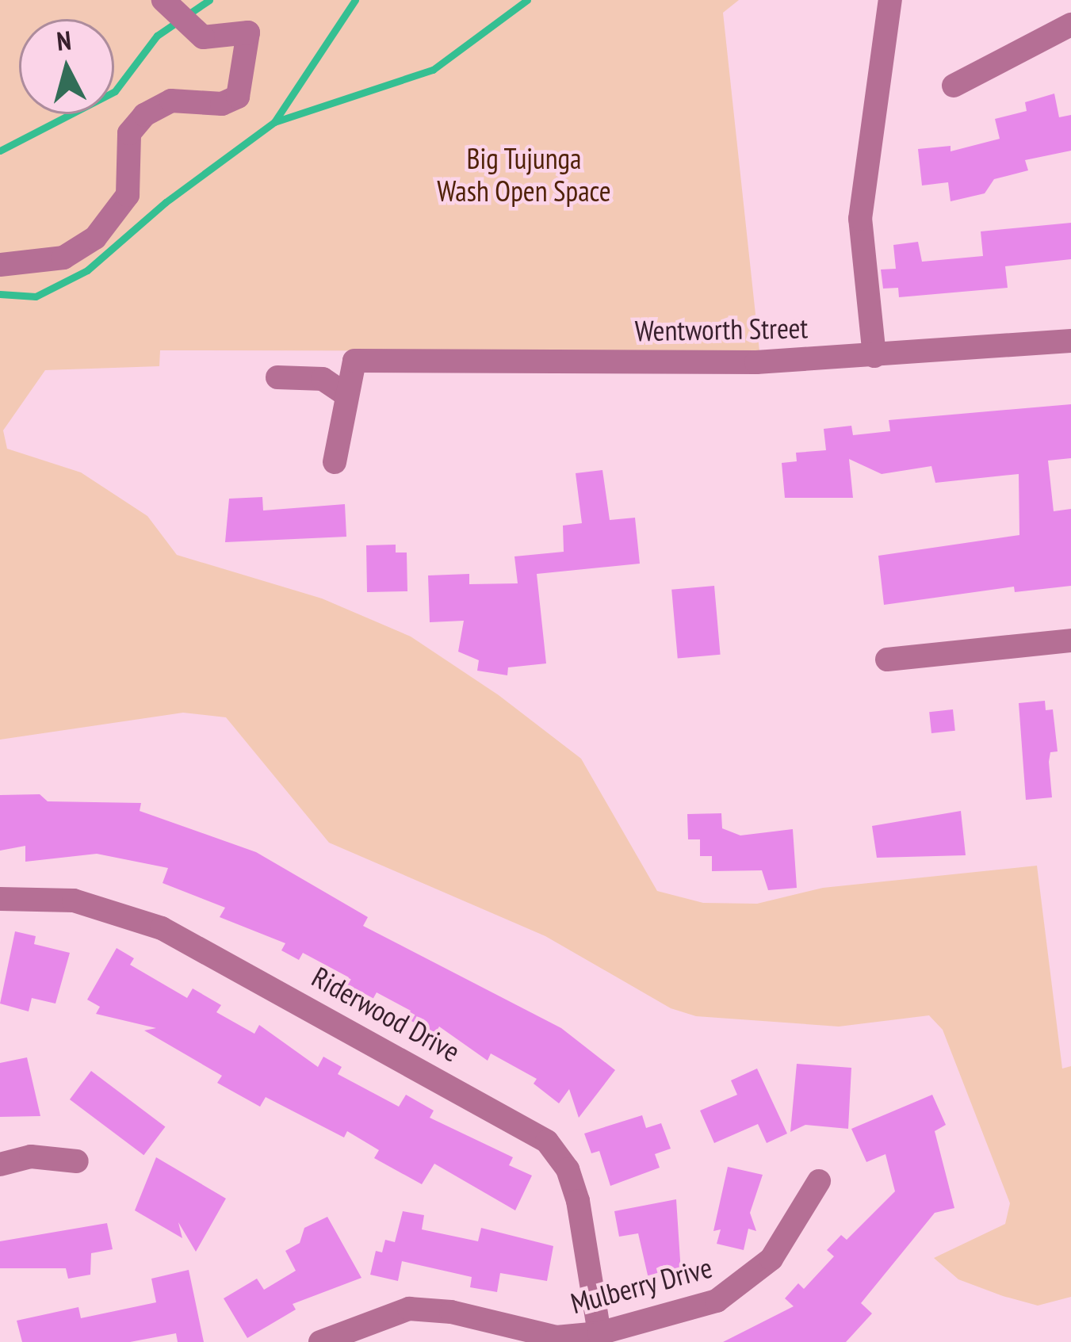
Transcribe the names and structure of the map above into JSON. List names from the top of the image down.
{
  "streets": {
    "street": ["Wentworth Street", "Riderwood Drive", "Mulberry Drive"]
  },
  "crossings": [
    ["Riderwood Drive", "Mulberry Drive"]
  ],
  "parks": ["Big Tujunga Wash Open Space"],
  "north": "top"
}
